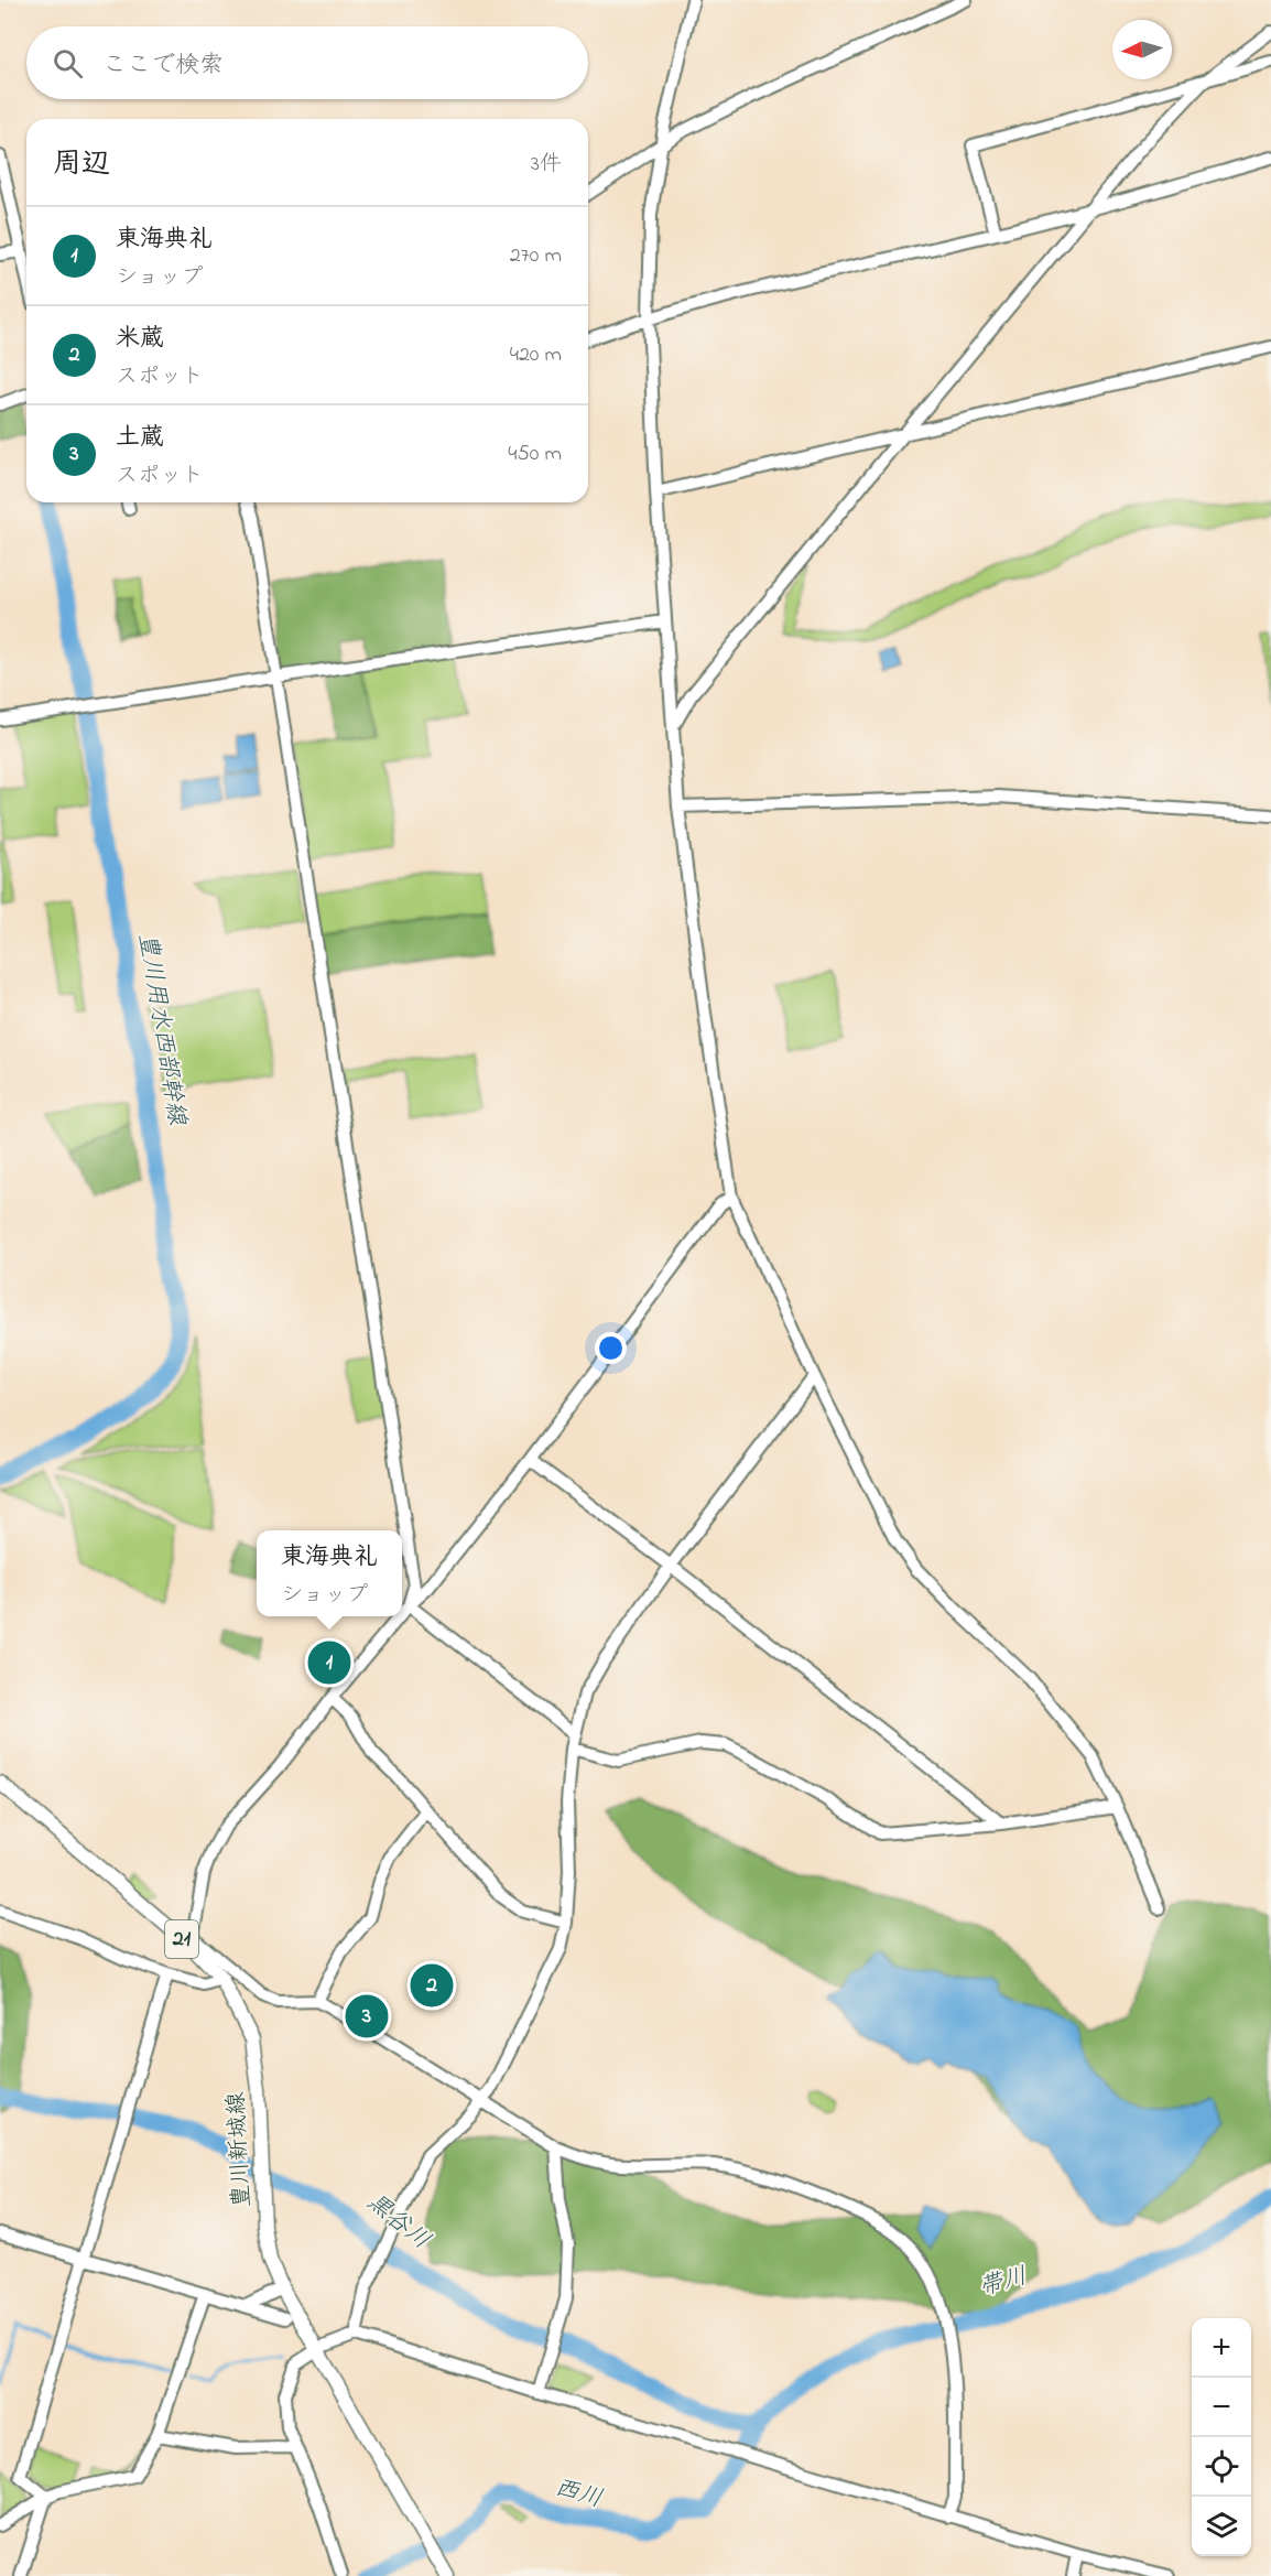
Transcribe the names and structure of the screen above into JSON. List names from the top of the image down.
{
  "streets": {
    "main road": ["21", "豊川新城線"]
  },
  "water": [
    "豊川用水西部幹線",
    "黒谷川",
    "帯川",
    "西川"
  ],
  "north": "left",
  "page": {
    "search": "ここで検索",
    "heading": ["周辺", "3件"],
    "list": [
      {
        "mark": "1",
        "name": "東海典礼",
        "note": "ショップ",
        "value": "270 m"
      },
      {
        "mark": "2",
        "name": "米蔵",
        "note": "スポット",
        "value": "420 m"
      },
      {
        "mark": "3",
        "name": "土蔵",
        "note": "スポット",
        "value": "450 m"
      }
    ],
    "popup": ["東海典礼", "ショップ"],
    "pins": ["1", "2", "3"],
    "map_buttons": ["+", "−"]
  }
}
